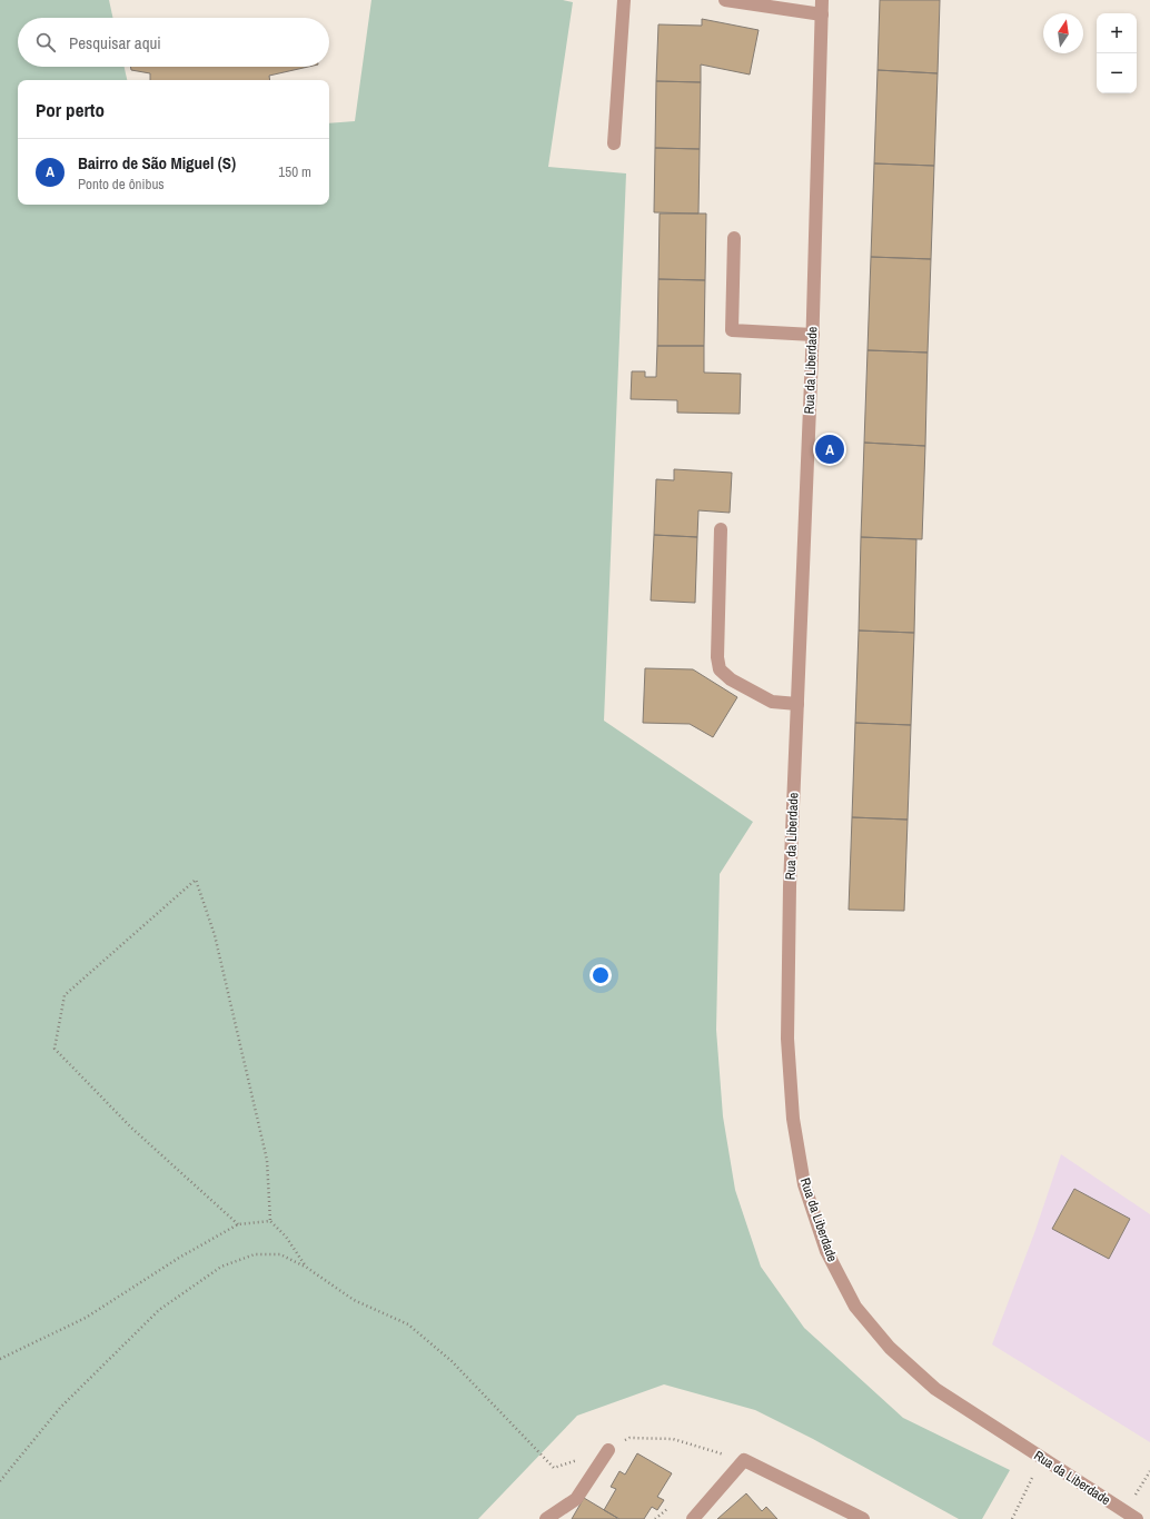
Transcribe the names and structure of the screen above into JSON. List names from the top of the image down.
{
  "streets": {
    "street": ["Rua da Liberdade"]
  },
  "north": "top",
  "page": {
    "map_buttons": ["+", "−"],
    "search": "Pesquisar aqui",
    "heading": "Por perto",
    "list": [
      {
        "mark": "A",
        "name": "Bairro de São Miguel (S)",
        "note": "Ponto de ônibus",
        "value": "150 m"
      }
    ],
    "pins": "A"
  }
}
